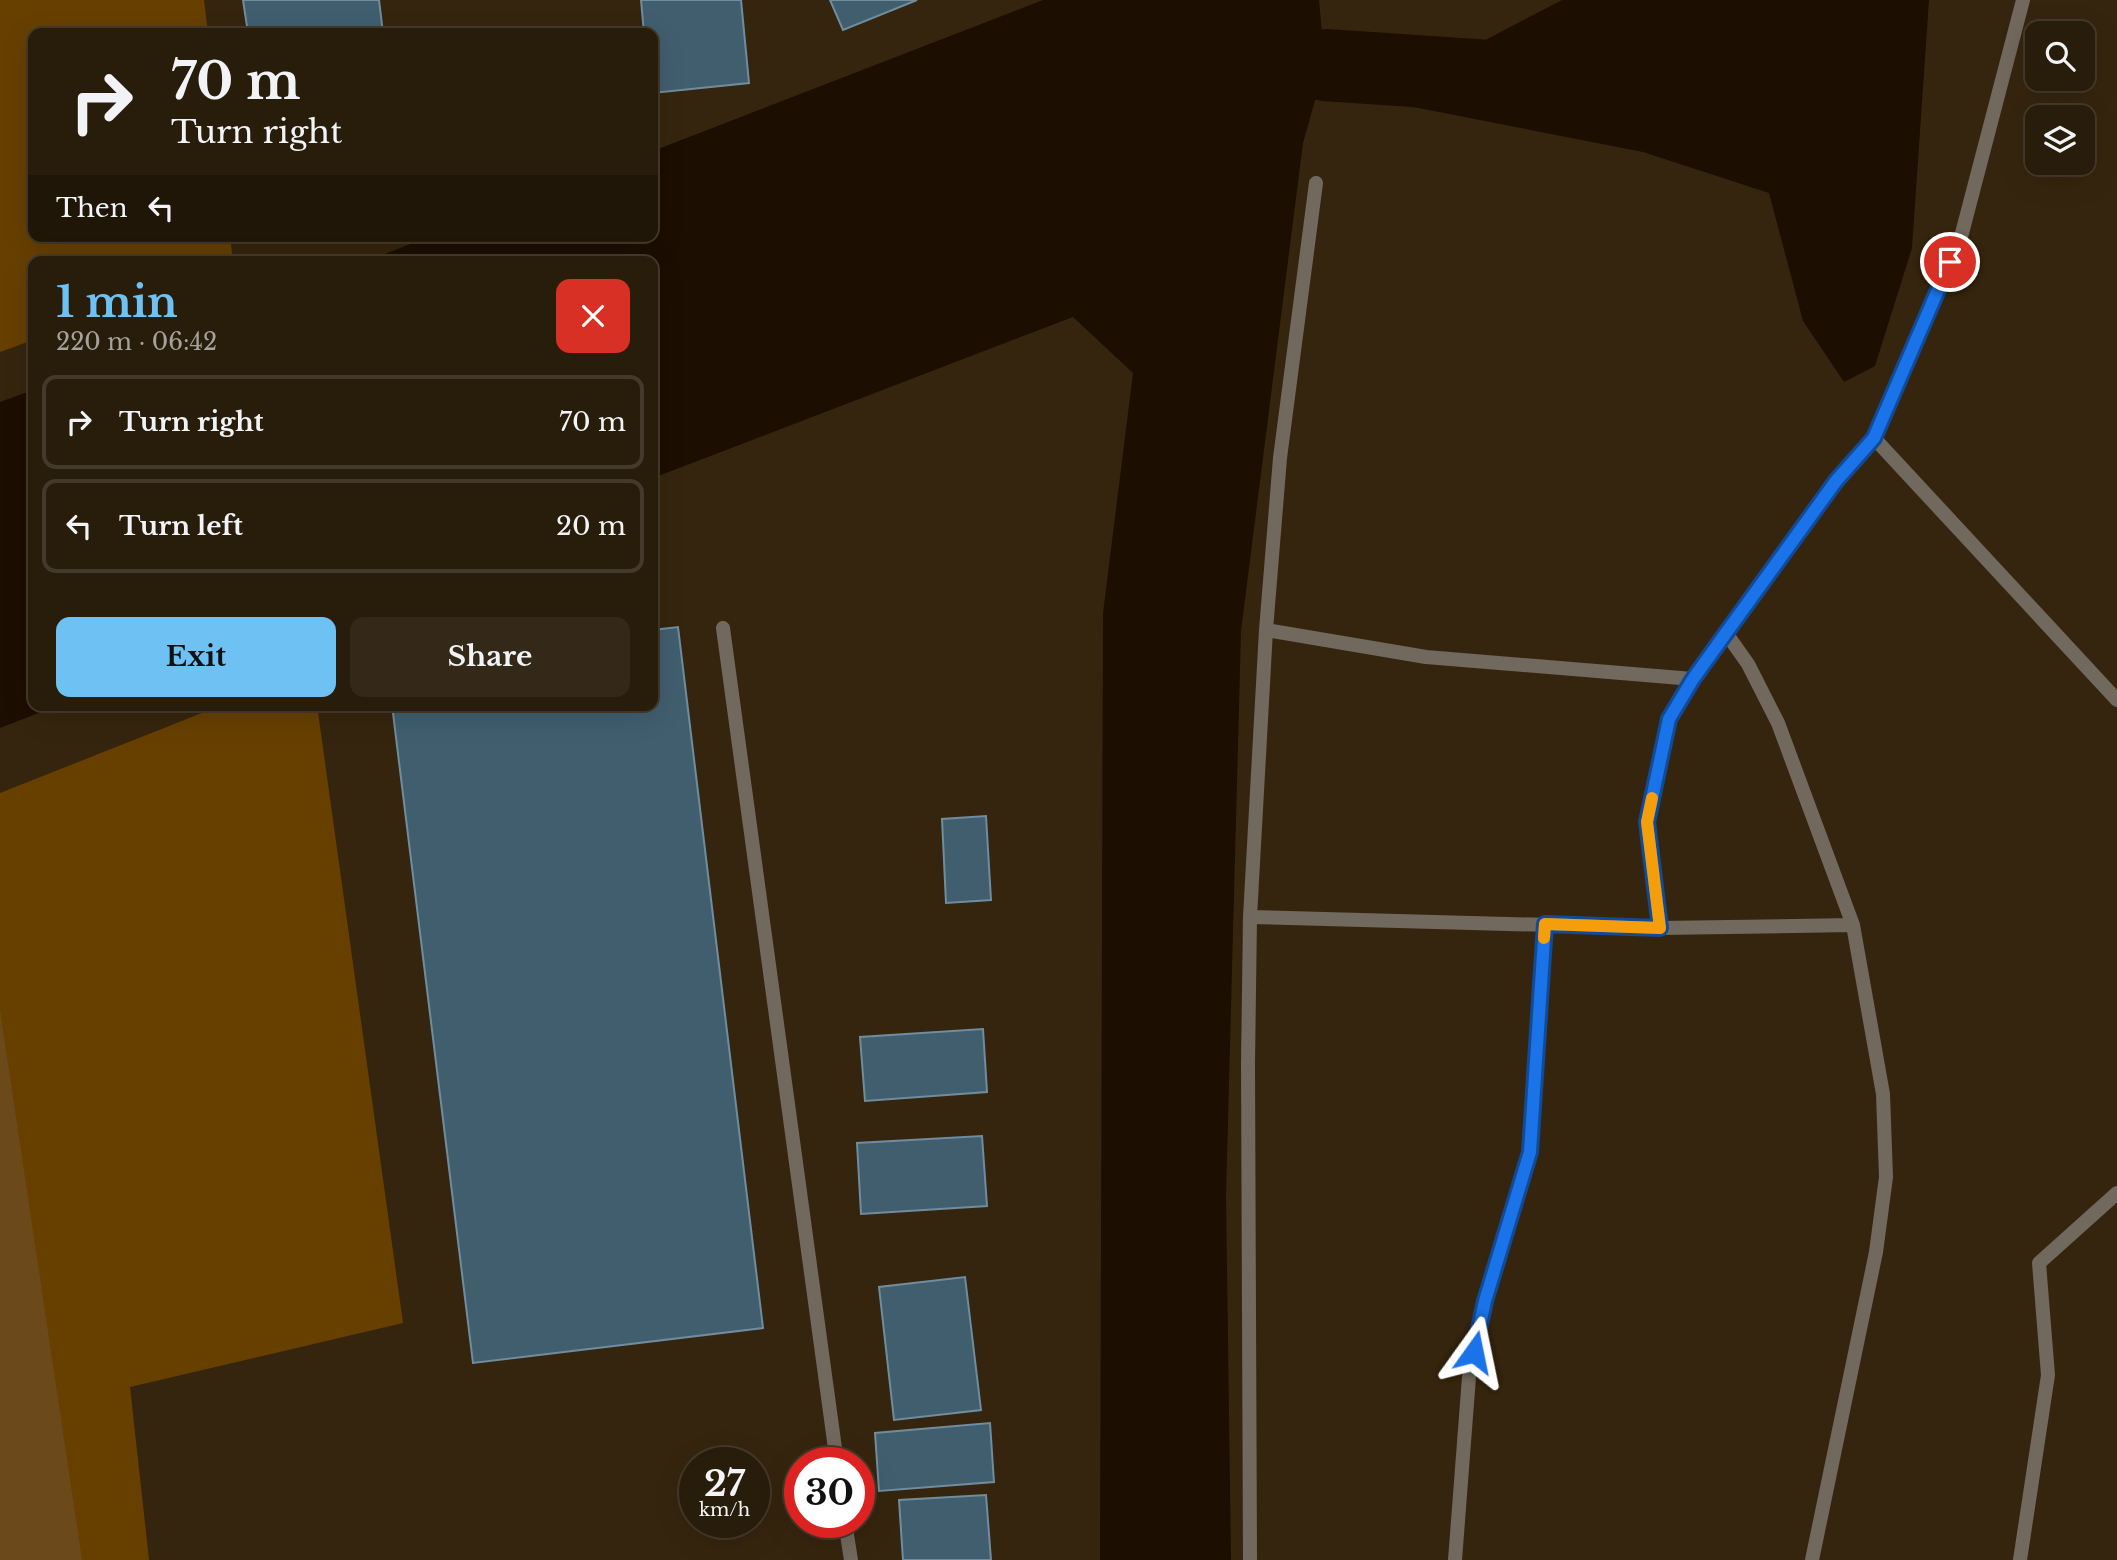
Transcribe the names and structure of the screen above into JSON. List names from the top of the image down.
{
  "page": {
    "turn": ["70 m", "Turn right"],
    "then": "Then",
    "heading": ["1 min", "220 m · 06:42"],
    "list": [
      {
        "name": "Turn right",
        "value": "70 m"
      },
      {
        "name": "Turn left",
        "value": "20 m"
      }
    ],
    "buttons": ["Exit", "Share"],
    "speed": "27 km/h",
    "limit": "30"
  }
}
